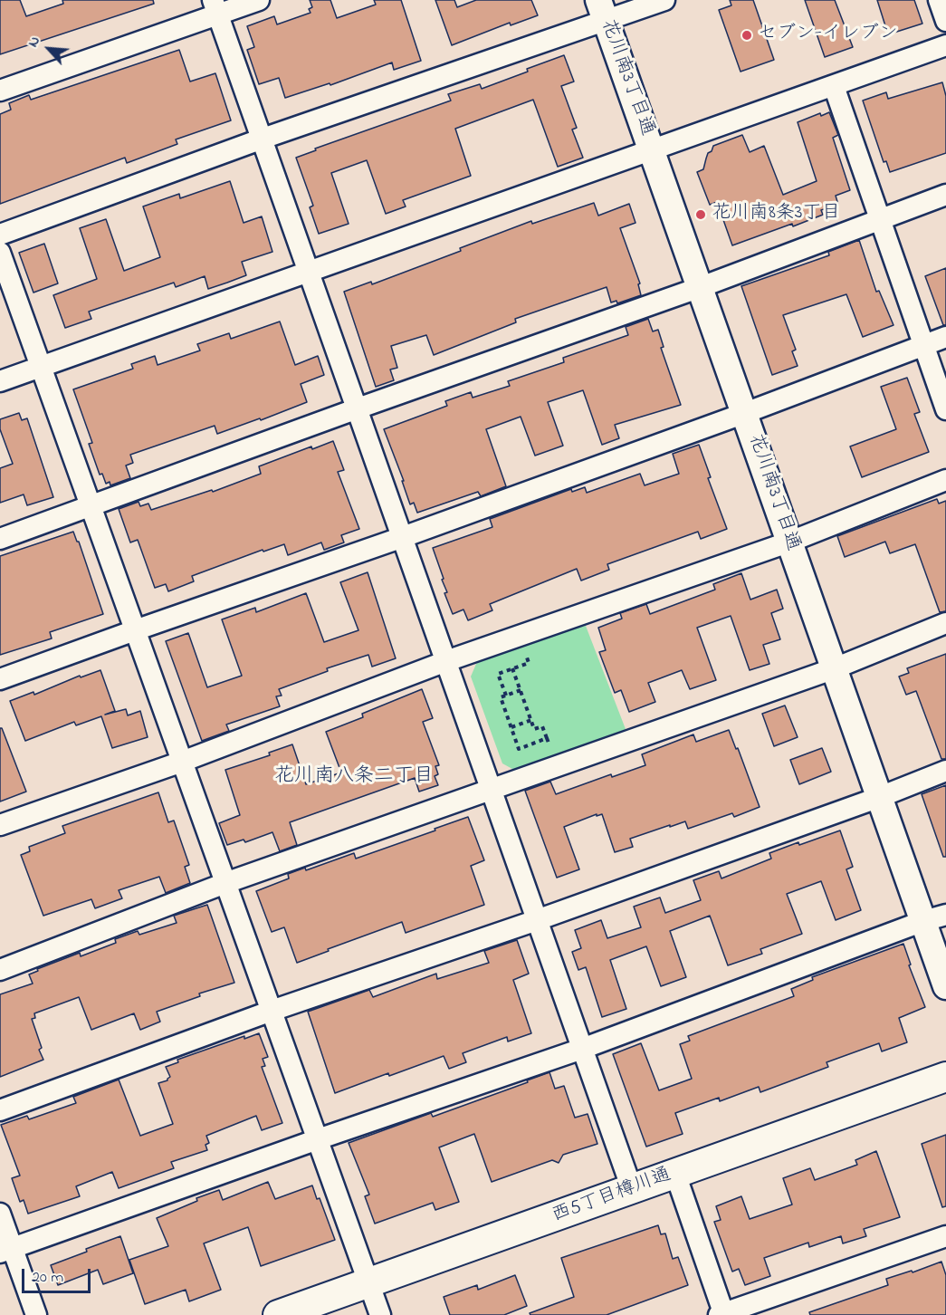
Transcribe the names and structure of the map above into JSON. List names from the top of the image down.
{
  "streets": {
    "main road": ["西5丁目樽川通"],
    "street": ["花川南3丁目通"]
  },
  "districts": ["花川南八条二丁目"],
  "places": ["セブン-イレブン", "花川南8条3丁目"],
  "scale_bar": "20 m",
  "north": "top left"
}
